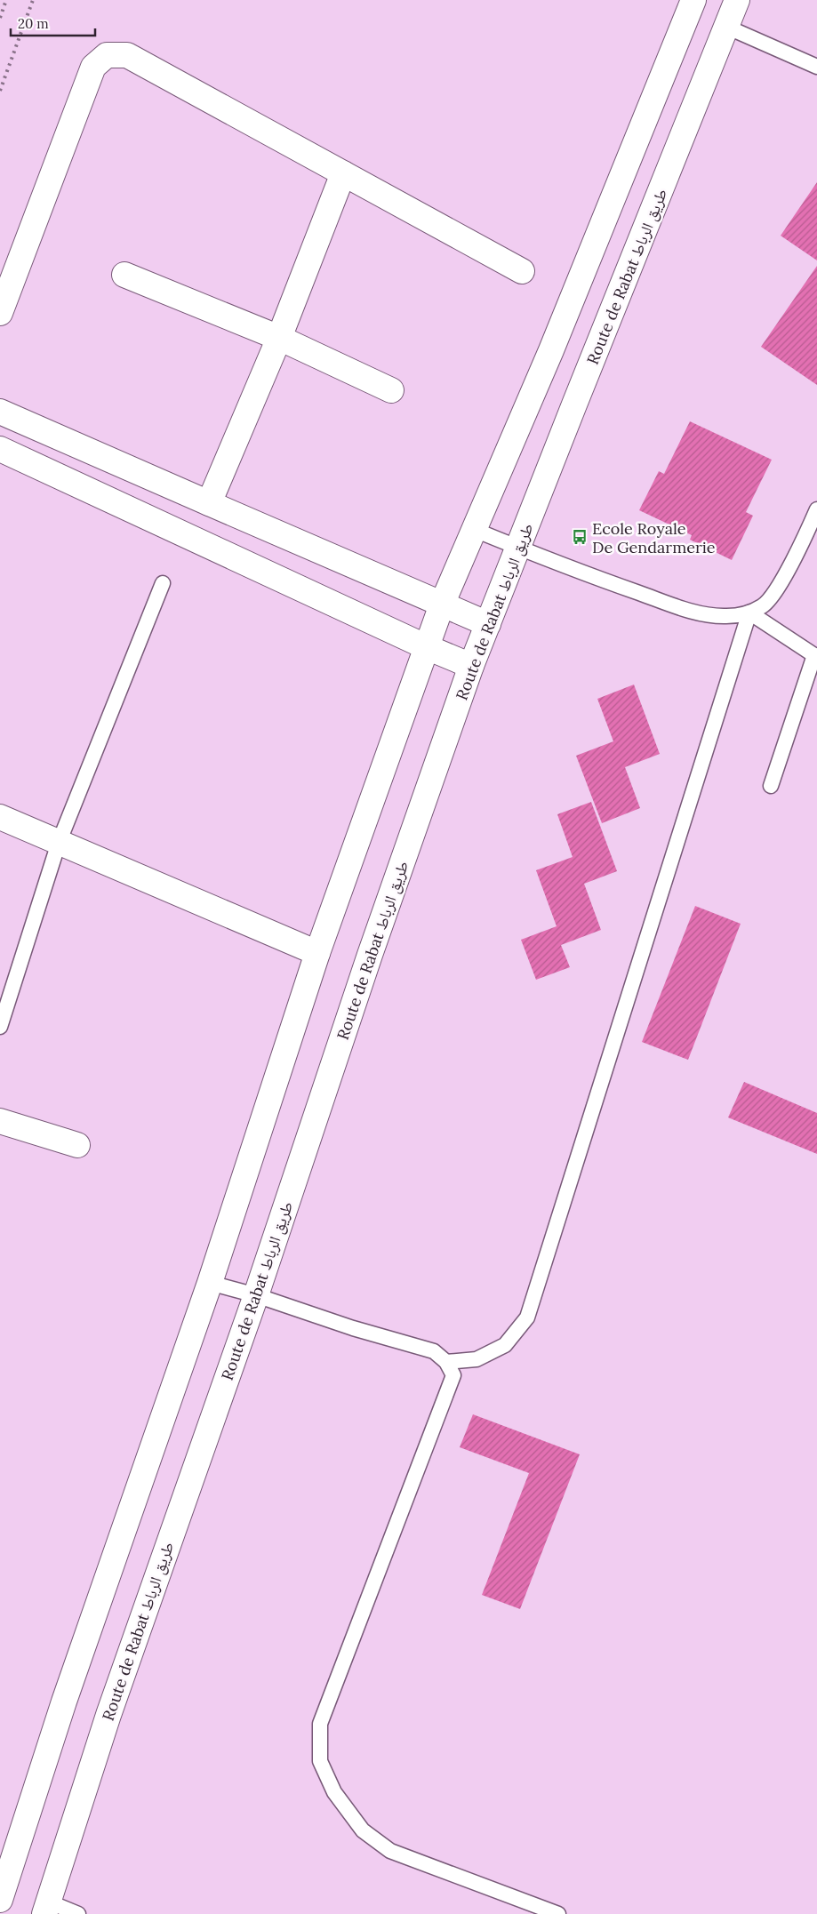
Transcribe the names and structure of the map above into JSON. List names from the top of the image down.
{
  "streets": {
    "main road": ["Route de Rabat طريق الرباط"]
  },
  "places": {
    "bus stop": ["Ecole Royale De Gendarmerie"]
  },
  "scale_bar": "20 m"
}
